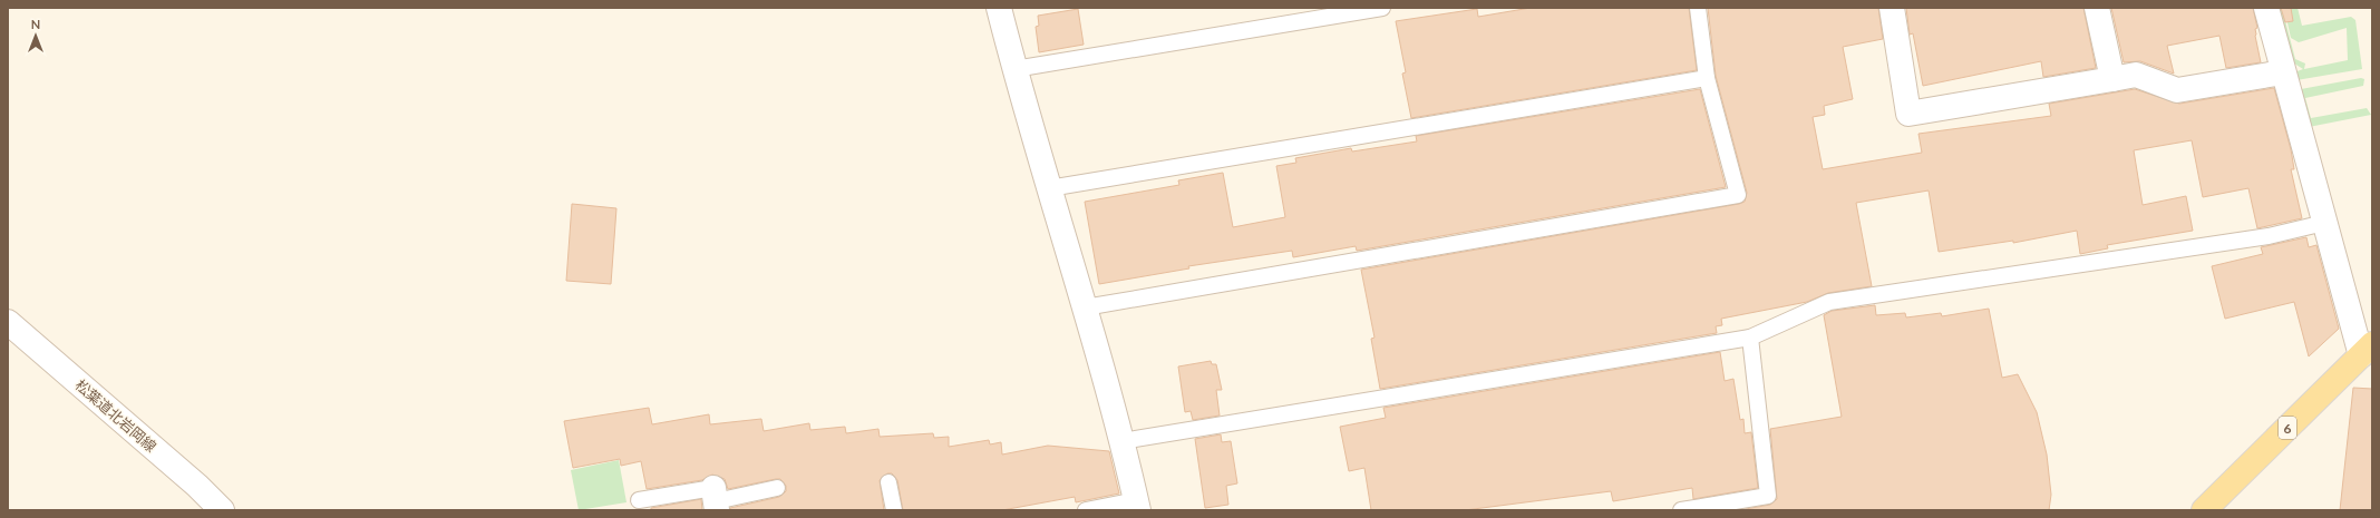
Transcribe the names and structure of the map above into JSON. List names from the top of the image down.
{
  "streets": {
    "main road": ["6"],
    "street": ["松葉道北岩岡線"]
  },
  "north": "top"
}
